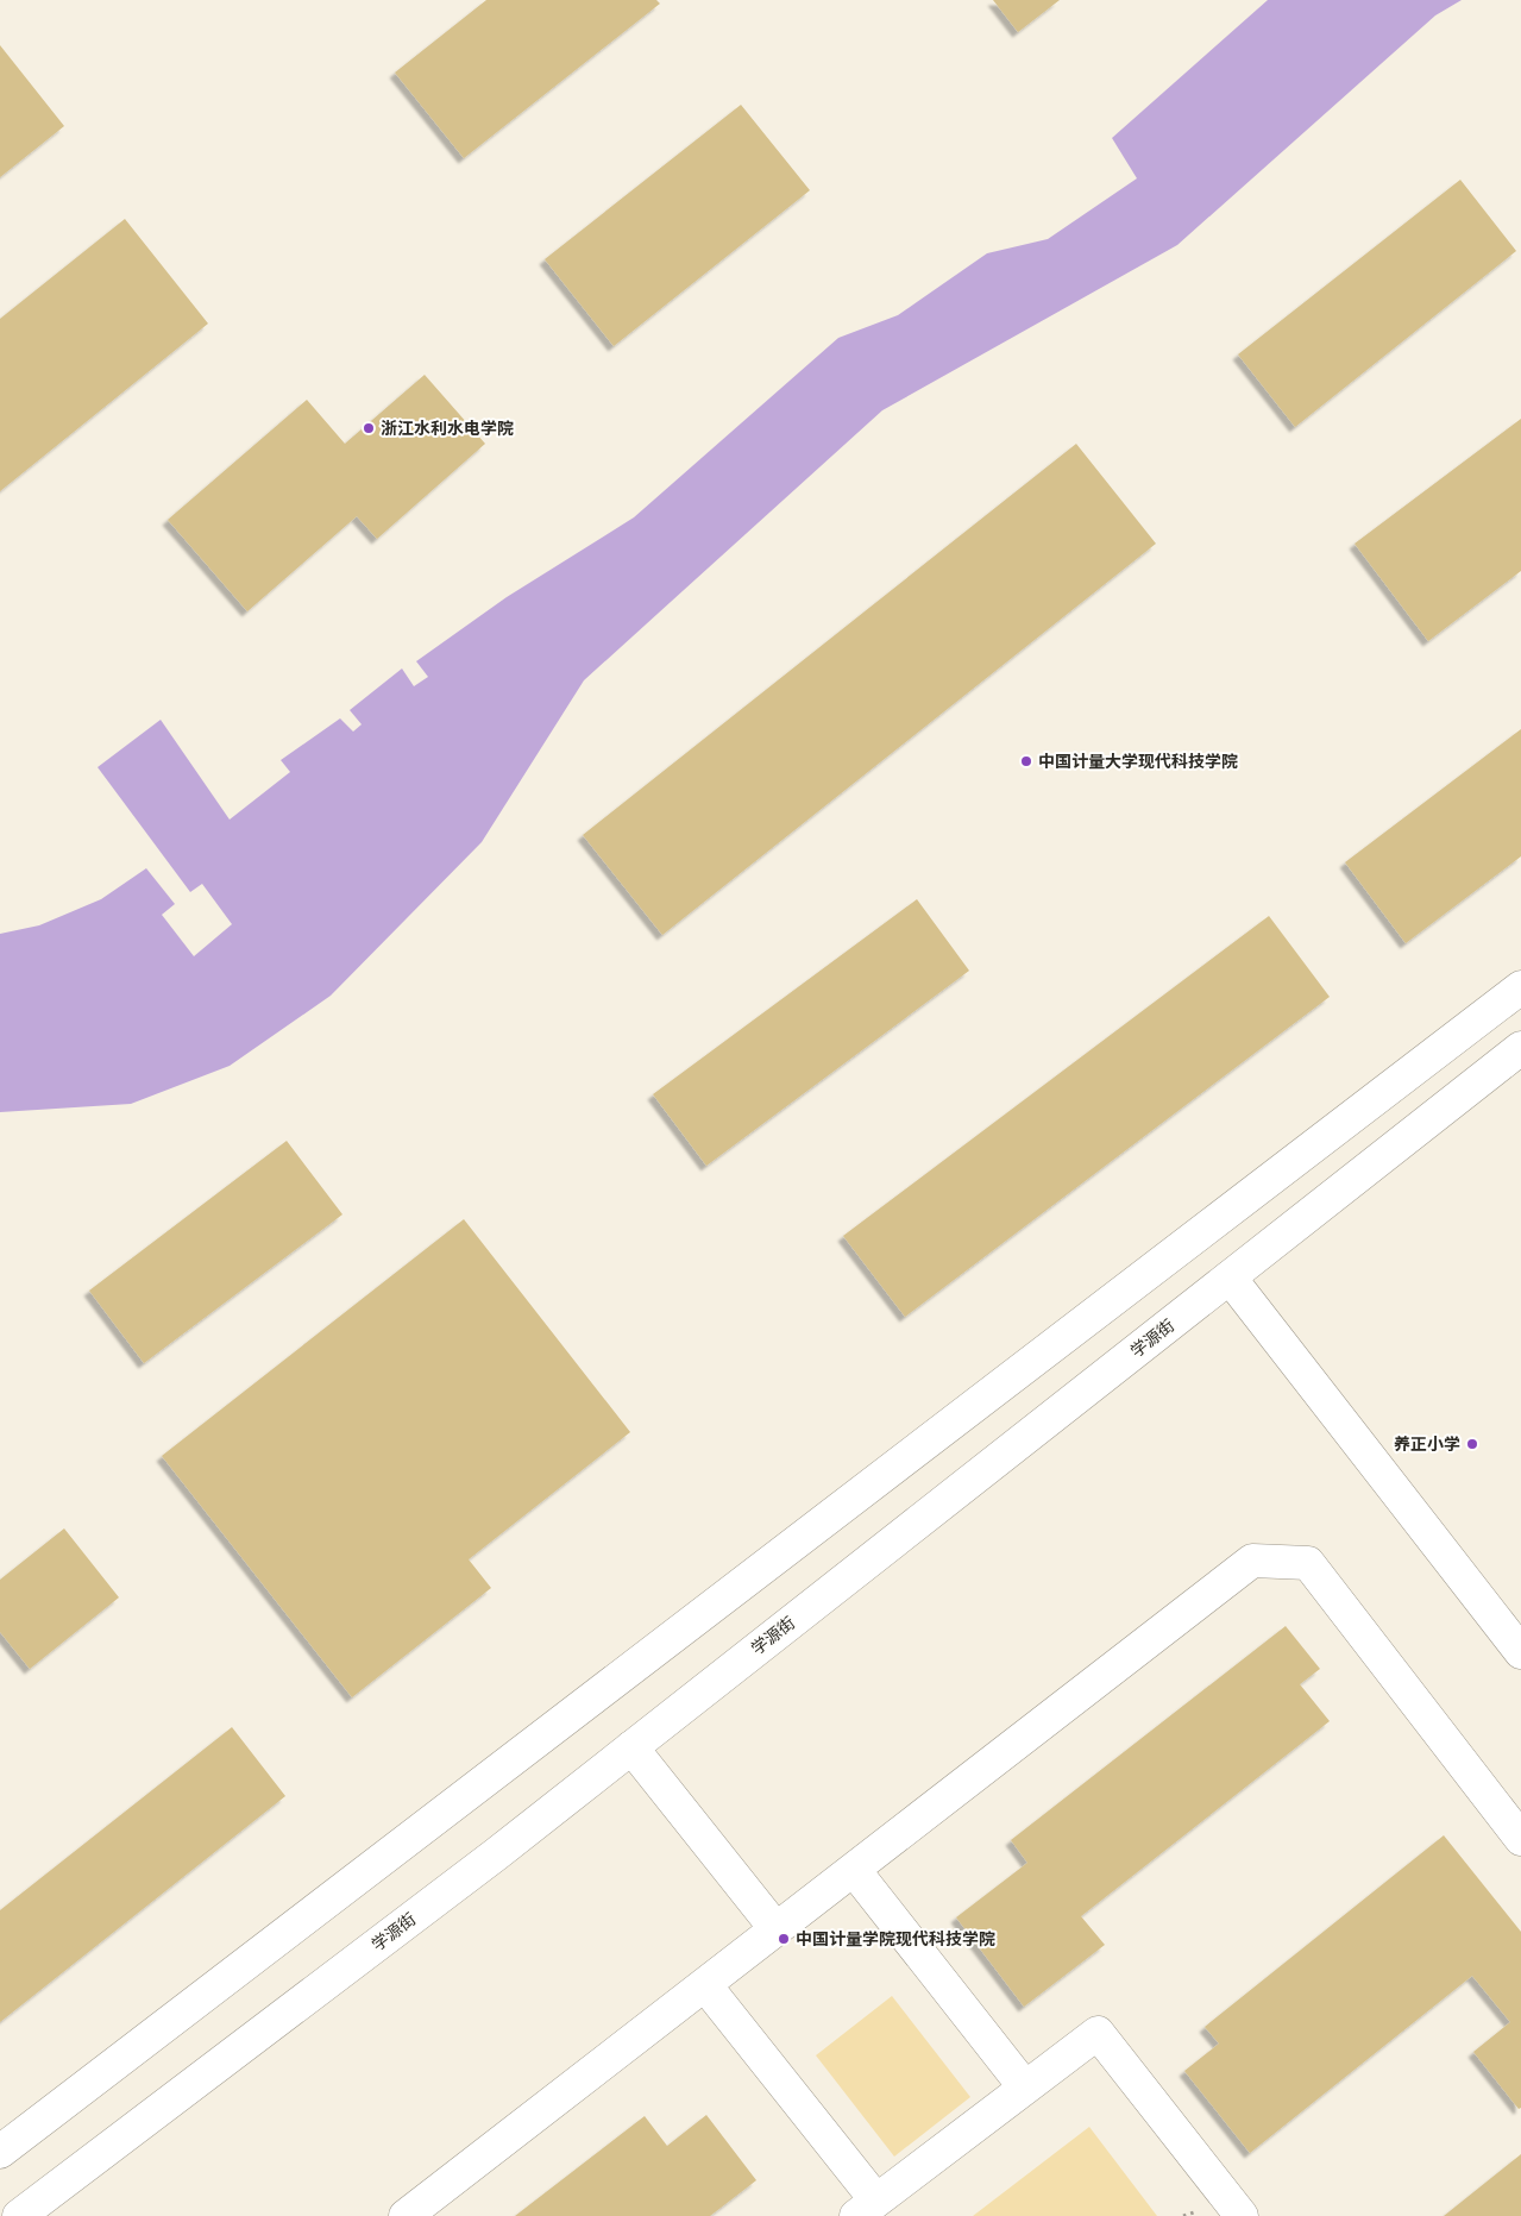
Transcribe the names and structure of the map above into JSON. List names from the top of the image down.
{
  "streets": {
    "main road": ["学源街"]
  },
  "places": [
    "浙江水利水电学院",
    "中国计量大学现代科技学院",
    "养正小学",
    "中国计量学院现代科技学院"
  ]
}
